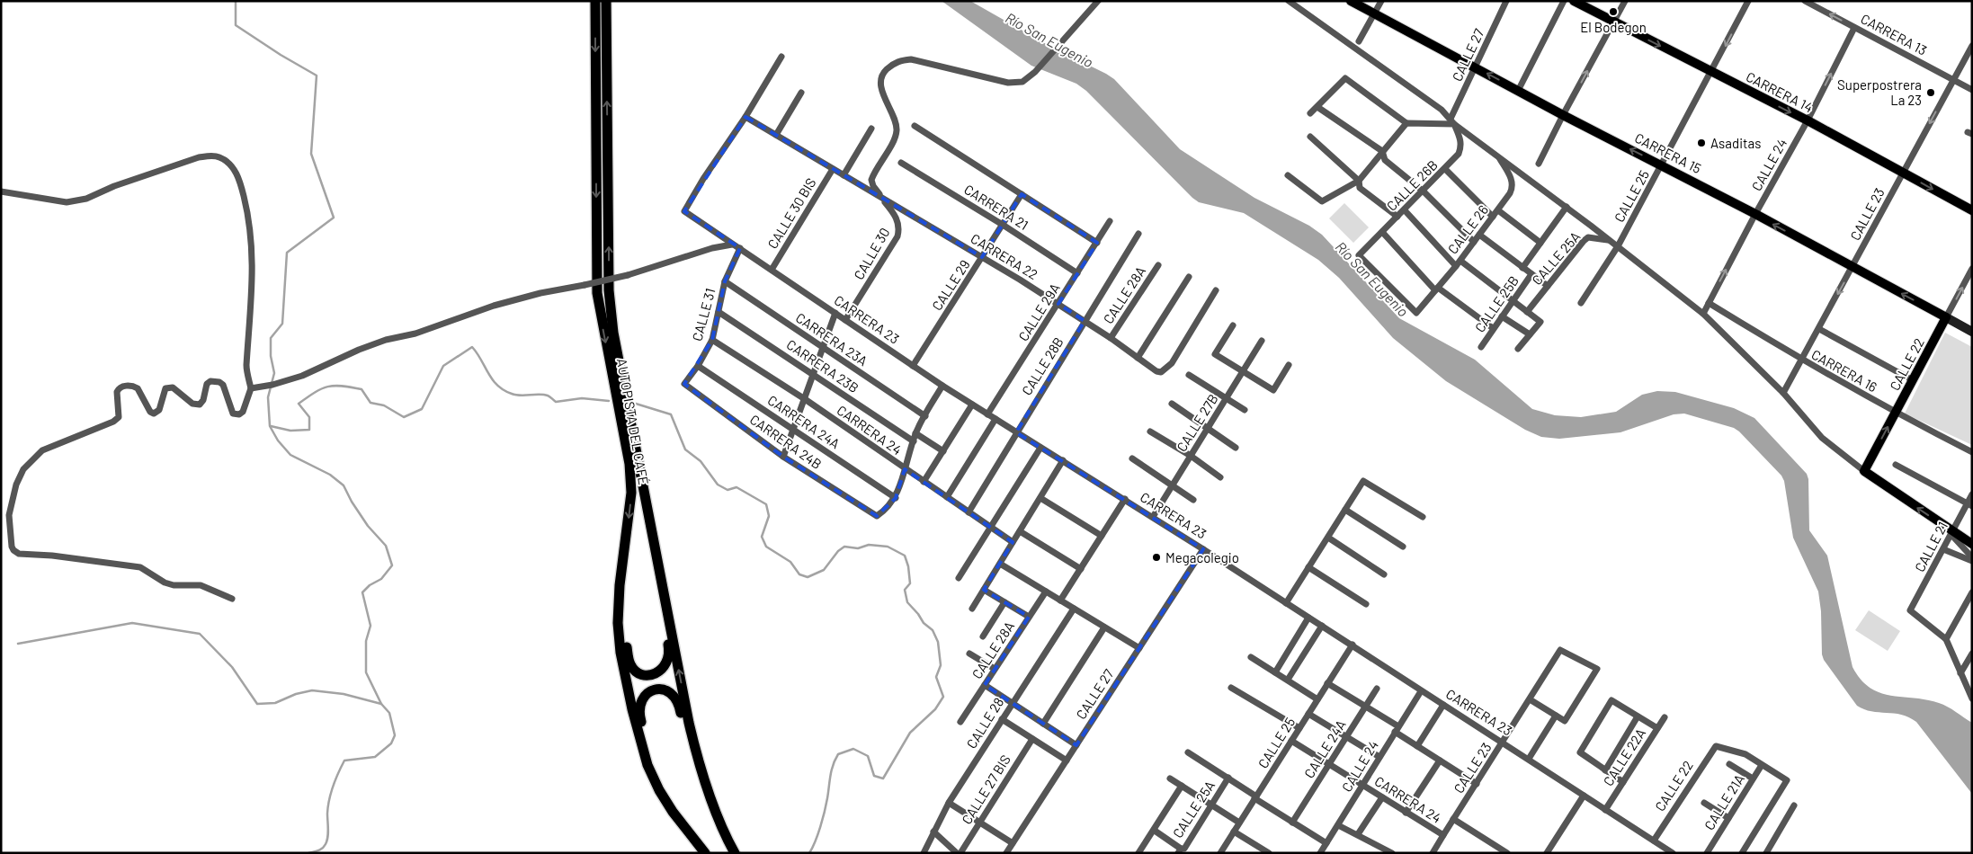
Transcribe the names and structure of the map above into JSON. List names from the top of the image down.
{
  "streets": {
    "highway": ["AUTOPISTA DEL CAFÉ"],
    "main road": ["CARRERA 14", "CARRERA 15", "CALLE 22"],
    "street": [
      "CARRERA 13",
      "CALLE 27",
      "CALLE 24",
      "CALLE 26B",
      "CALLE 25",
      "CARRERA 21",
      "CALLE 30 BIS",
      "CALLE 23",
      "CALLE 26",
      "CALLE 30",
      "CARRERA 22",
      "CALLE 25A",
      "CALLE 29",
      "CALLE 28A",
      "CALLE 25B",
      "CALLE 29A",
      "CALLE 31",
      "CARRERA 23",
      "CARRERA 23A",
      "CARRERA 23B",
      "CALLE 28B",
      "CARRERA 16",
      "CARRERA 24A",
      "CALLE 27B",
      "CARRERA 24",
      "CARRERA 24B",
      "CALLE 21",
      "CALLE 28",
      "CALLE 24A",
      "CALLE 22A",
      "CALLE 27 BIS",
      "CALLE 21A"
    ]
  },
  "crossings": [
    ["CARRERA 13", "CALLE 24"],
    ["CARRERA 13", "CALLE 23"],
    ["CALLE 27", "CARRERA 15"],
    ["CALLE 27", "CALLE 26B"],
    ["CALLE 27", "CARRERA 23"],
    ["CARRERA 14", "CALLE 24"],
    ["CARRERA 14", "CALLE 25"],
    ["CARRERA 14", "CALLE 23"],
    ["CARRERA 15", "CALLE 24"],
    ["CARRERA 15", "CALLE 25"],
    ["CARRERA 15", "CALLE 23"],
    ["CARRERA 15", "CALLE 22"],
    ["CALLE 24", "CARRERA 23"],
    ["CALLE 24", "CARRERA 16"],
    ["CALLE 24", "CARRERA 24"],
    ["CALLE 26B", "CALLE 26"],
    ["CALLE 25", "CARRERA 23"],
    ["CALLE 25", "CARRERA 24"],
    ["CARRERA 21", "CALLE 29"],
    ["CARRERA 21", "CALLE 29A"],
    ["CALLE 30 BIS", "CARRERA 22"],
    ["CALLE 30 BIS", "CARRERA 23"],
    ["CALLE 23", "CARRERA 23"],
    ["CALLE 23", "CARRERA 16"],
    ["CALLE 23", "CARRERA 24"],
    ["CALLE 30", "CARRERA 22"],
    ["CALLE 30", "CARRERA 23"],
    ["CARRERA 22", "CALLE 29"],
    ["CARRERA 22", "CALLE 28A"],
    ["CARRERA 22", "CALLE 29A"],
    ["CARRERA 22", "CARRERA 23"],
    ["CARRERA 22", "CALLE 28B"],
    ["CALLE 29", "CARRERA 23"],
    ["CALLE 29A", "CARRERA 23"],
    ["CALLE 31", "CARRERA 23"],
    ["CALLE 31", "CARRERA 23A"],
    ["CALLE 31", "CARRERA 23B"],
    ["CALLE 31", "CARRERA 24A"],
    ["CALLE 31", "CARRERA 24"],
    ["CALLE 31", "CARRERA 24B"],
    ["CARRERA 23", "CALLE 22"],
    ["CARRERA 23", "CALLE 28B"],
    ["CARRERA 23", "CALLE 27B"],
    ["CARRERA 23", "CALLE 22A"],
    ["CALLE 22", "CARRERA 16"],
    ["CALLE 22", "CALLE 21A"],
    ["CALLE 28B", "CARRERA 24"],
    ["CARRERA 24A", "CARRERA 24B"],
    ["CARRERA 24", "CALLE 24A"]
  ],
  "one_way": ["CARRERA 14", "CARRERA 15", "CALLE 24"],
  "water": ["Río San Eugenio"],
  "places": [
    "El Bodegon",
    "Superpostrera La 23",
    "Asaditas",
    "Megacolegio"
  ]
}
